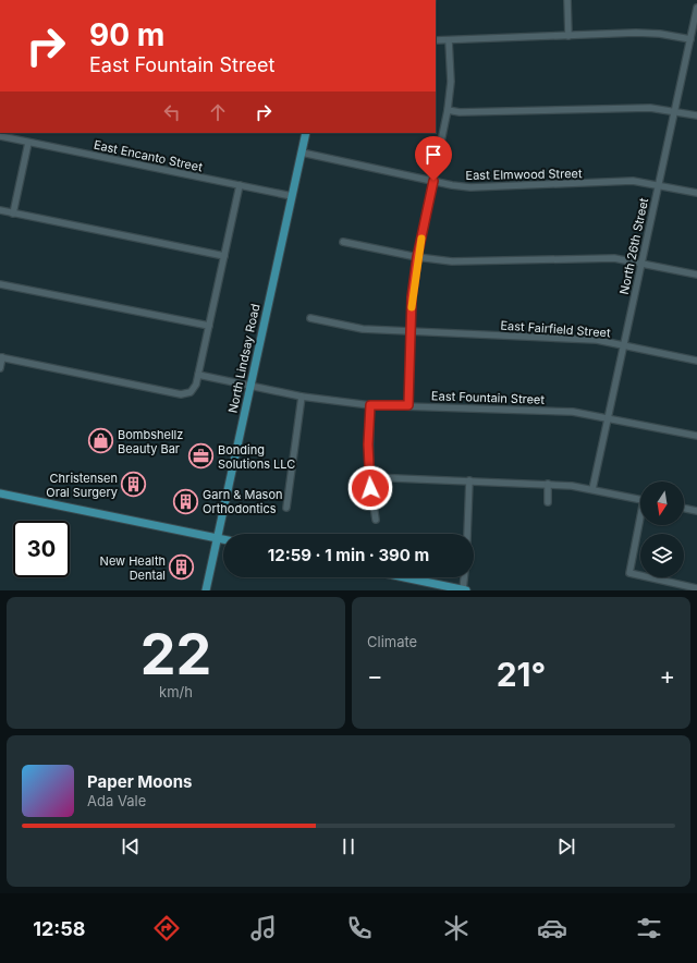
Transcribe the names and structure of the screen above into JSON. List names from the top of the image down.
{
  "streets": {
    "main road": ["North Lindsay Road"],
    "street": [
      "East Encanto Street",
      "East Elmwood Street",
      "North 26th Street",
      "East Fairfield Street",
      "East Fountain Street"
    ]
  },
  "crossings": [
    ["East Encanto Street", "North Lindsay Road"],
    ["East Elmwood Street", "North 26th Street"],
    ["East Elmwood Street", "North Lindsay Road"],
    ["North 26th Street", "East Fairfield Street"],
    ["North 26th Street", "East Fountain Street"],
    ["North Lindsay Road", "East Fountain Street"]
  ],
  "places": {
    "shop": ["Bombshellz Beauty Bar"],
    "office": ["Bonding Solutions LLC"],
    "building": ["Christensen Oral Surgery", "Garn & Mason Orthodontics", "New Health Dental"]
  },
  "north": "bottom",
  "page": {
    "turn": ["90 m", "East Fountain Street"],
    "limit": "30",
    "trip": "12:59 · 1 min · 390 m",
    "tile": [
      ["22", "km/h"],
      "Climate"
    ],
    "heat": ["−", "21°", "+"],
    "song": ["Paper Moons", "Ada Vale"],
    "tabs": "12:58"
  }
}
